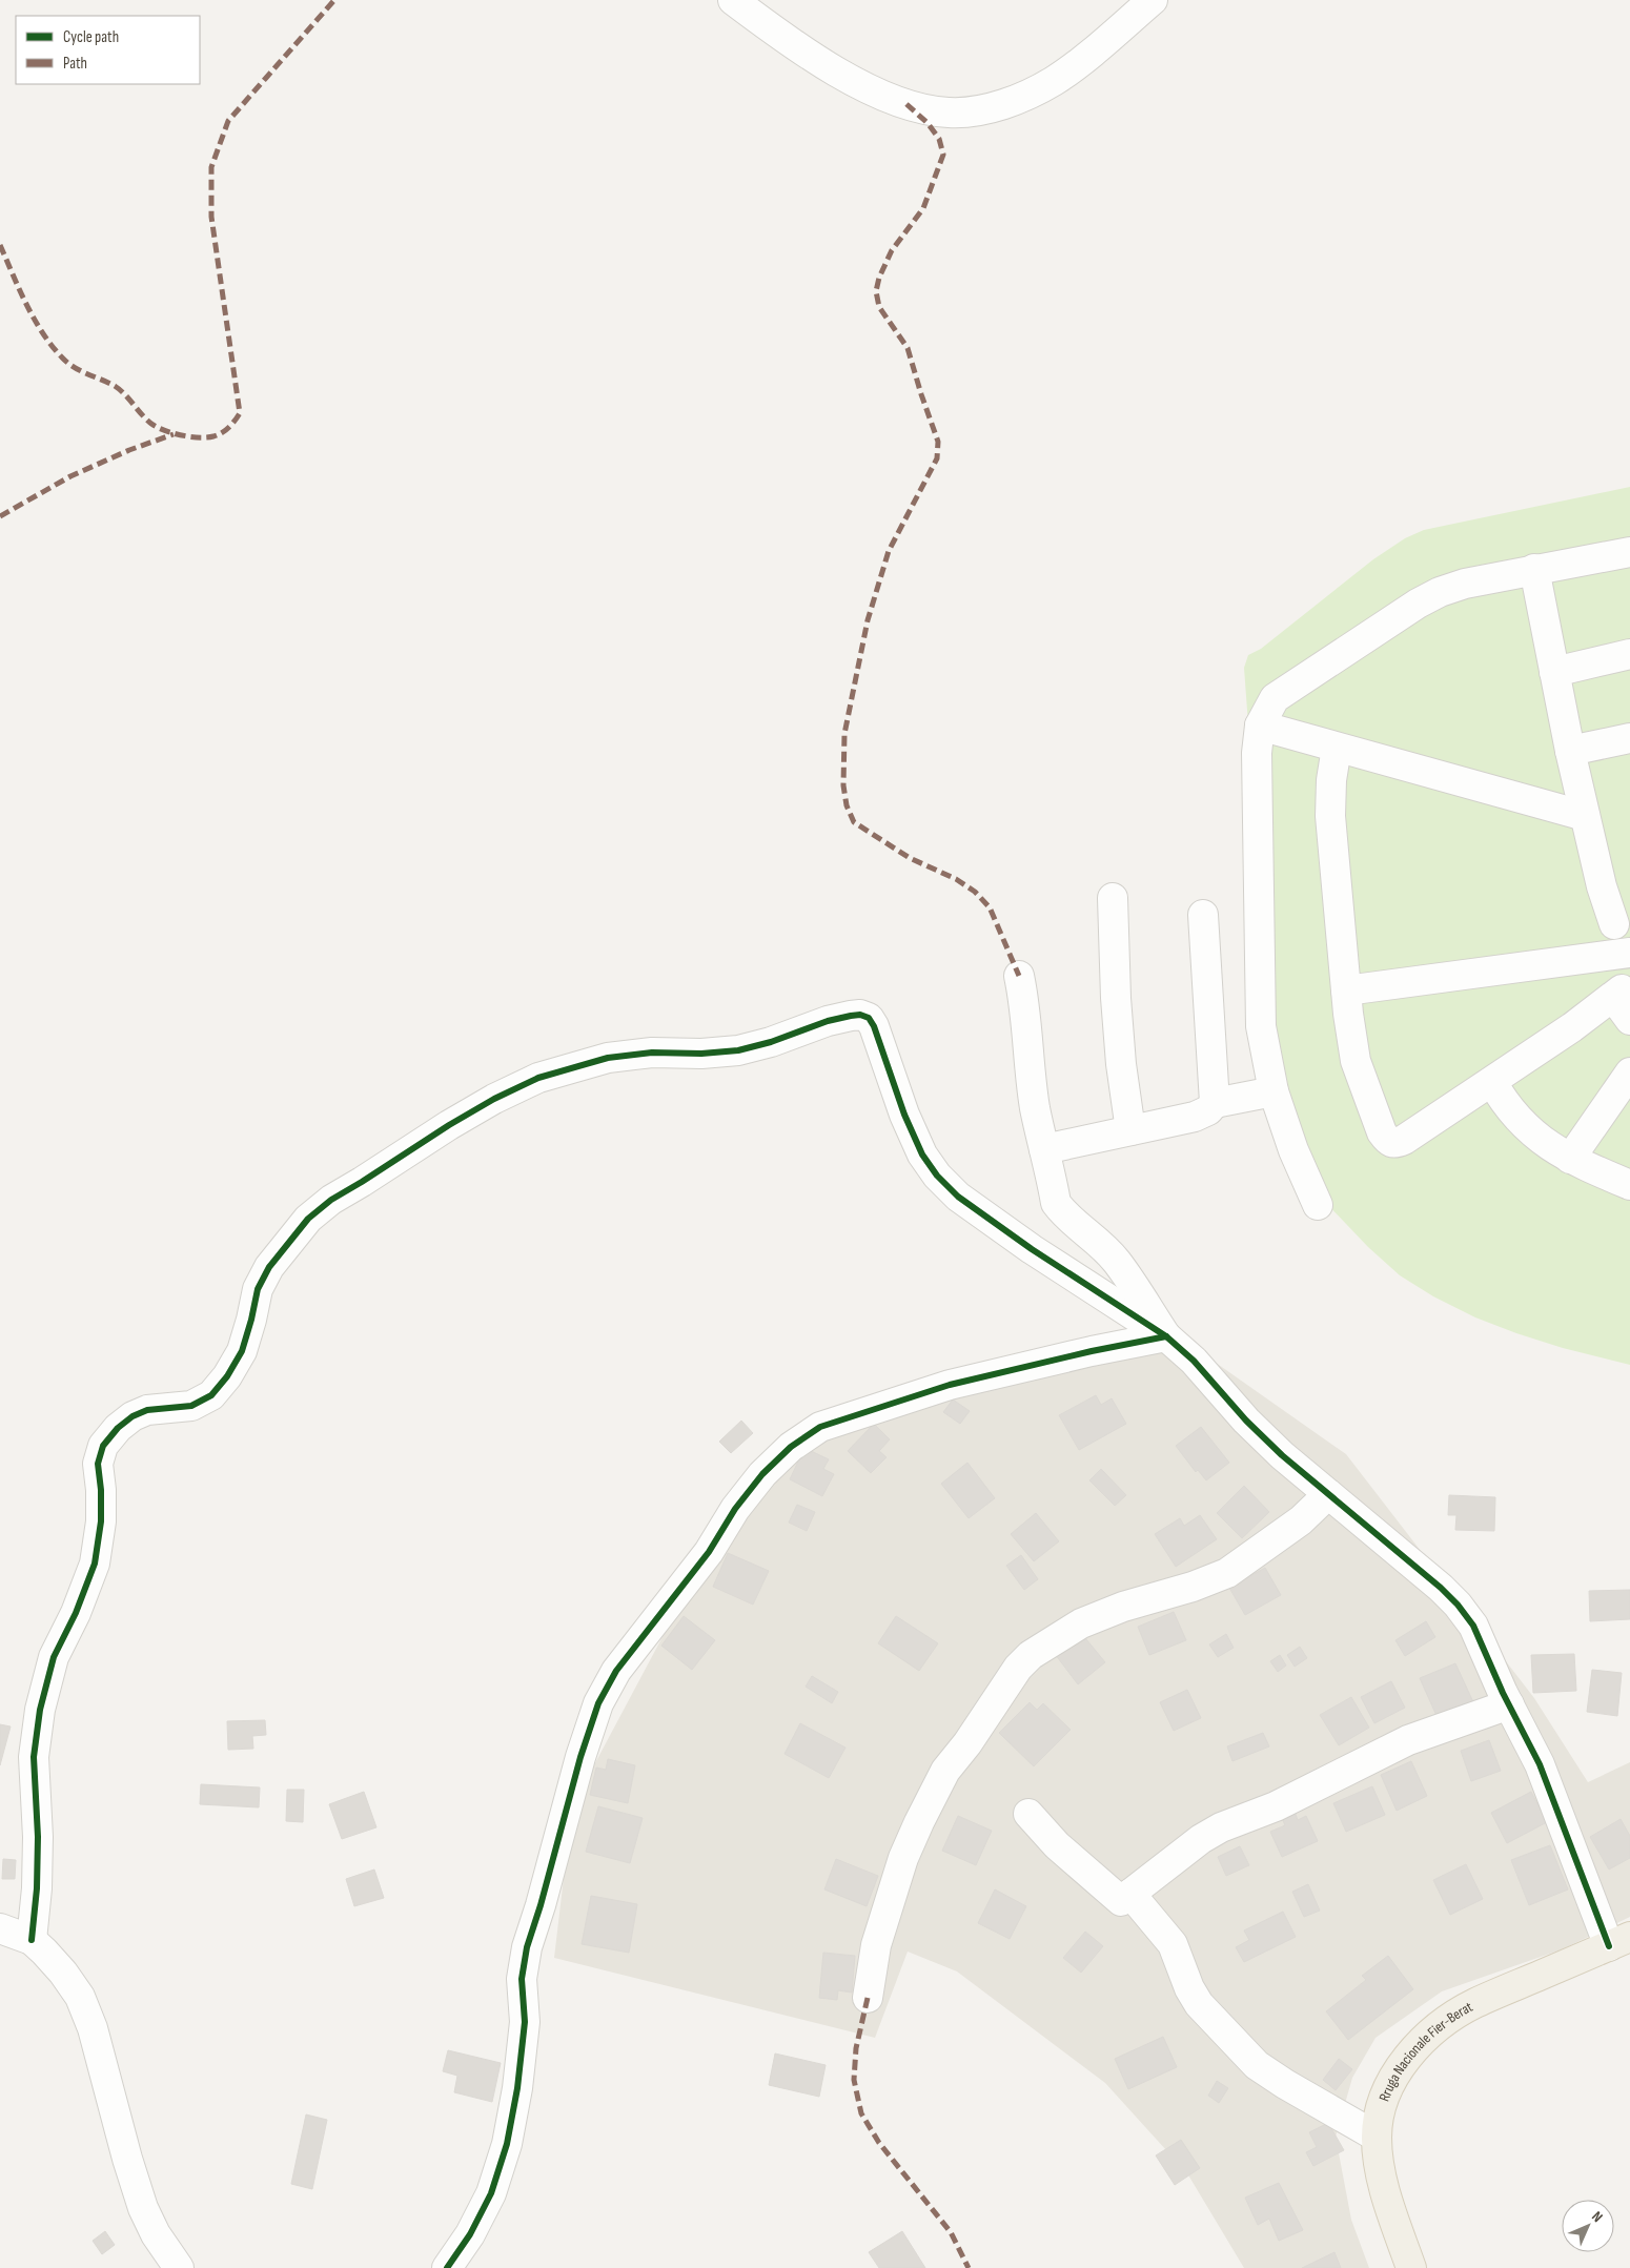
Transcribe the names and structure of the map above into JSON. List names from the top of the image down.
{
  "streets": {
    "main road": ["Rruga Nacionale Fier-Berat"]
  },
  "legend": ["Cycle path", "Path"],
  "north": "top right"
}
